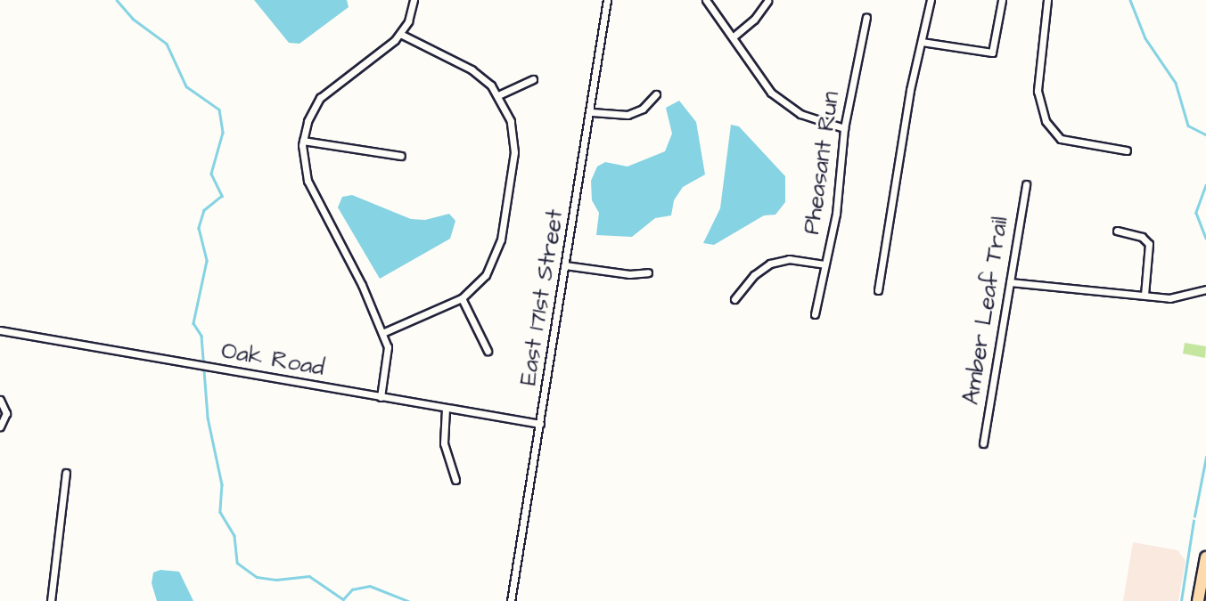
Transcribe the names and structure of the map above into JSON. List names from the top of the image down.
{
  "streets": {
    "street": [
      "Pheasant Run",
      "East 171st Street",
      "Amber Leaf Trail",
      "Oak Road"
    ]
  },
  "crossings": [
    ["East 171st Street", "Oak Road"]
  ]
}
